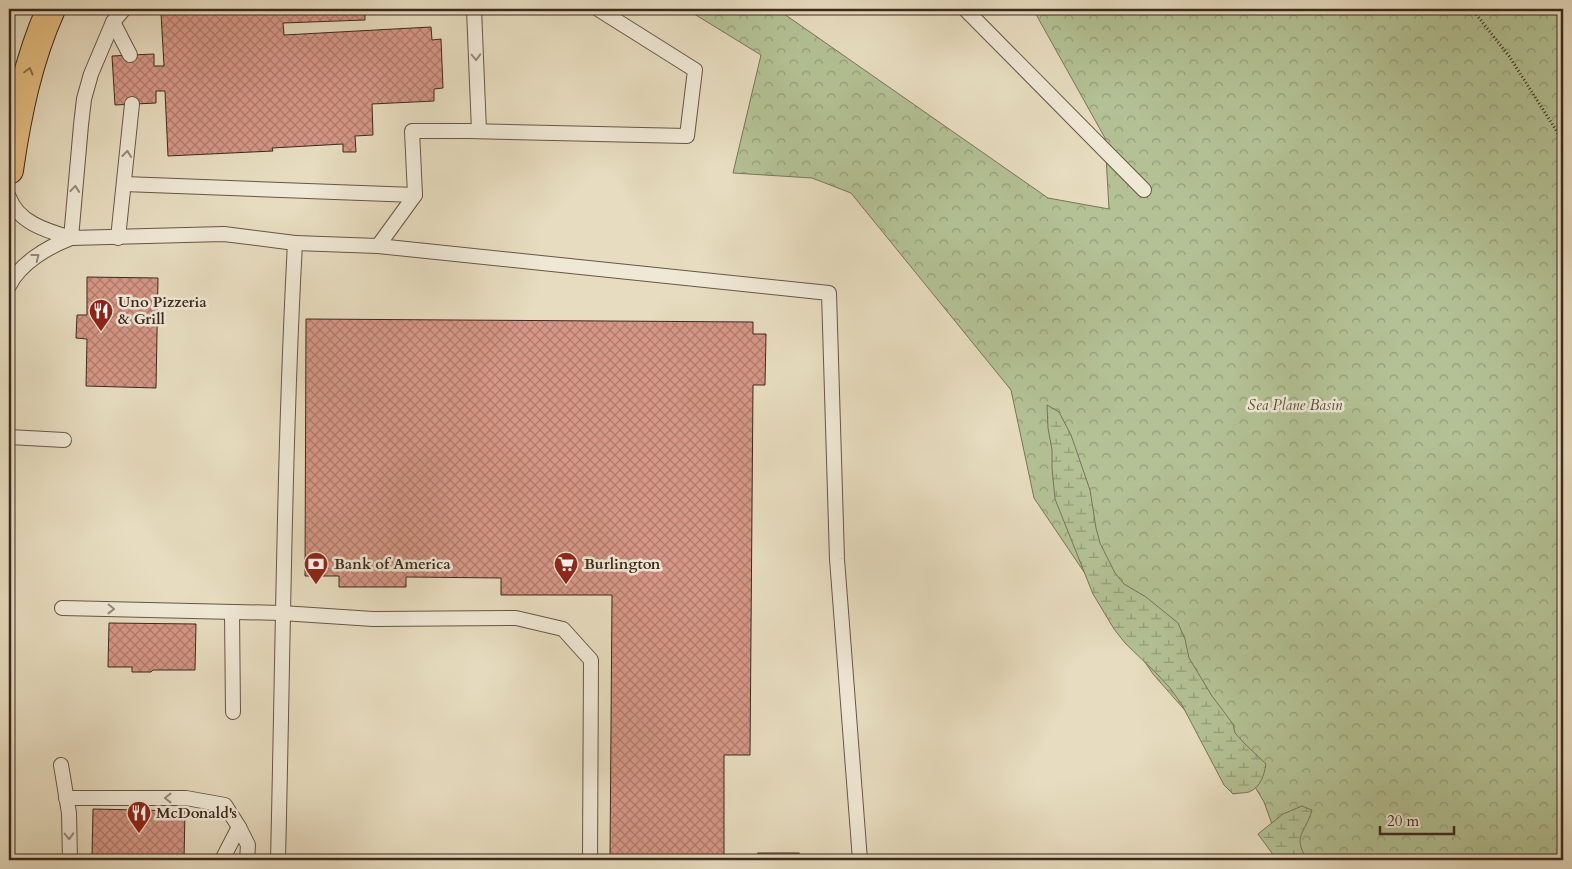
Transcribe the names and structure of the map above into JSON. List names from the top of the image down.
{
  "parks": ["Sea Plane Basin"],
  "places": {
    "restaurant": ["Uno Pizzeria & Grill", "McDonald's"],
    "bank": ["Bank of America"],
    "supermarket": ["Burlington"]
  },
  "scale_bar": "20 m"
}
